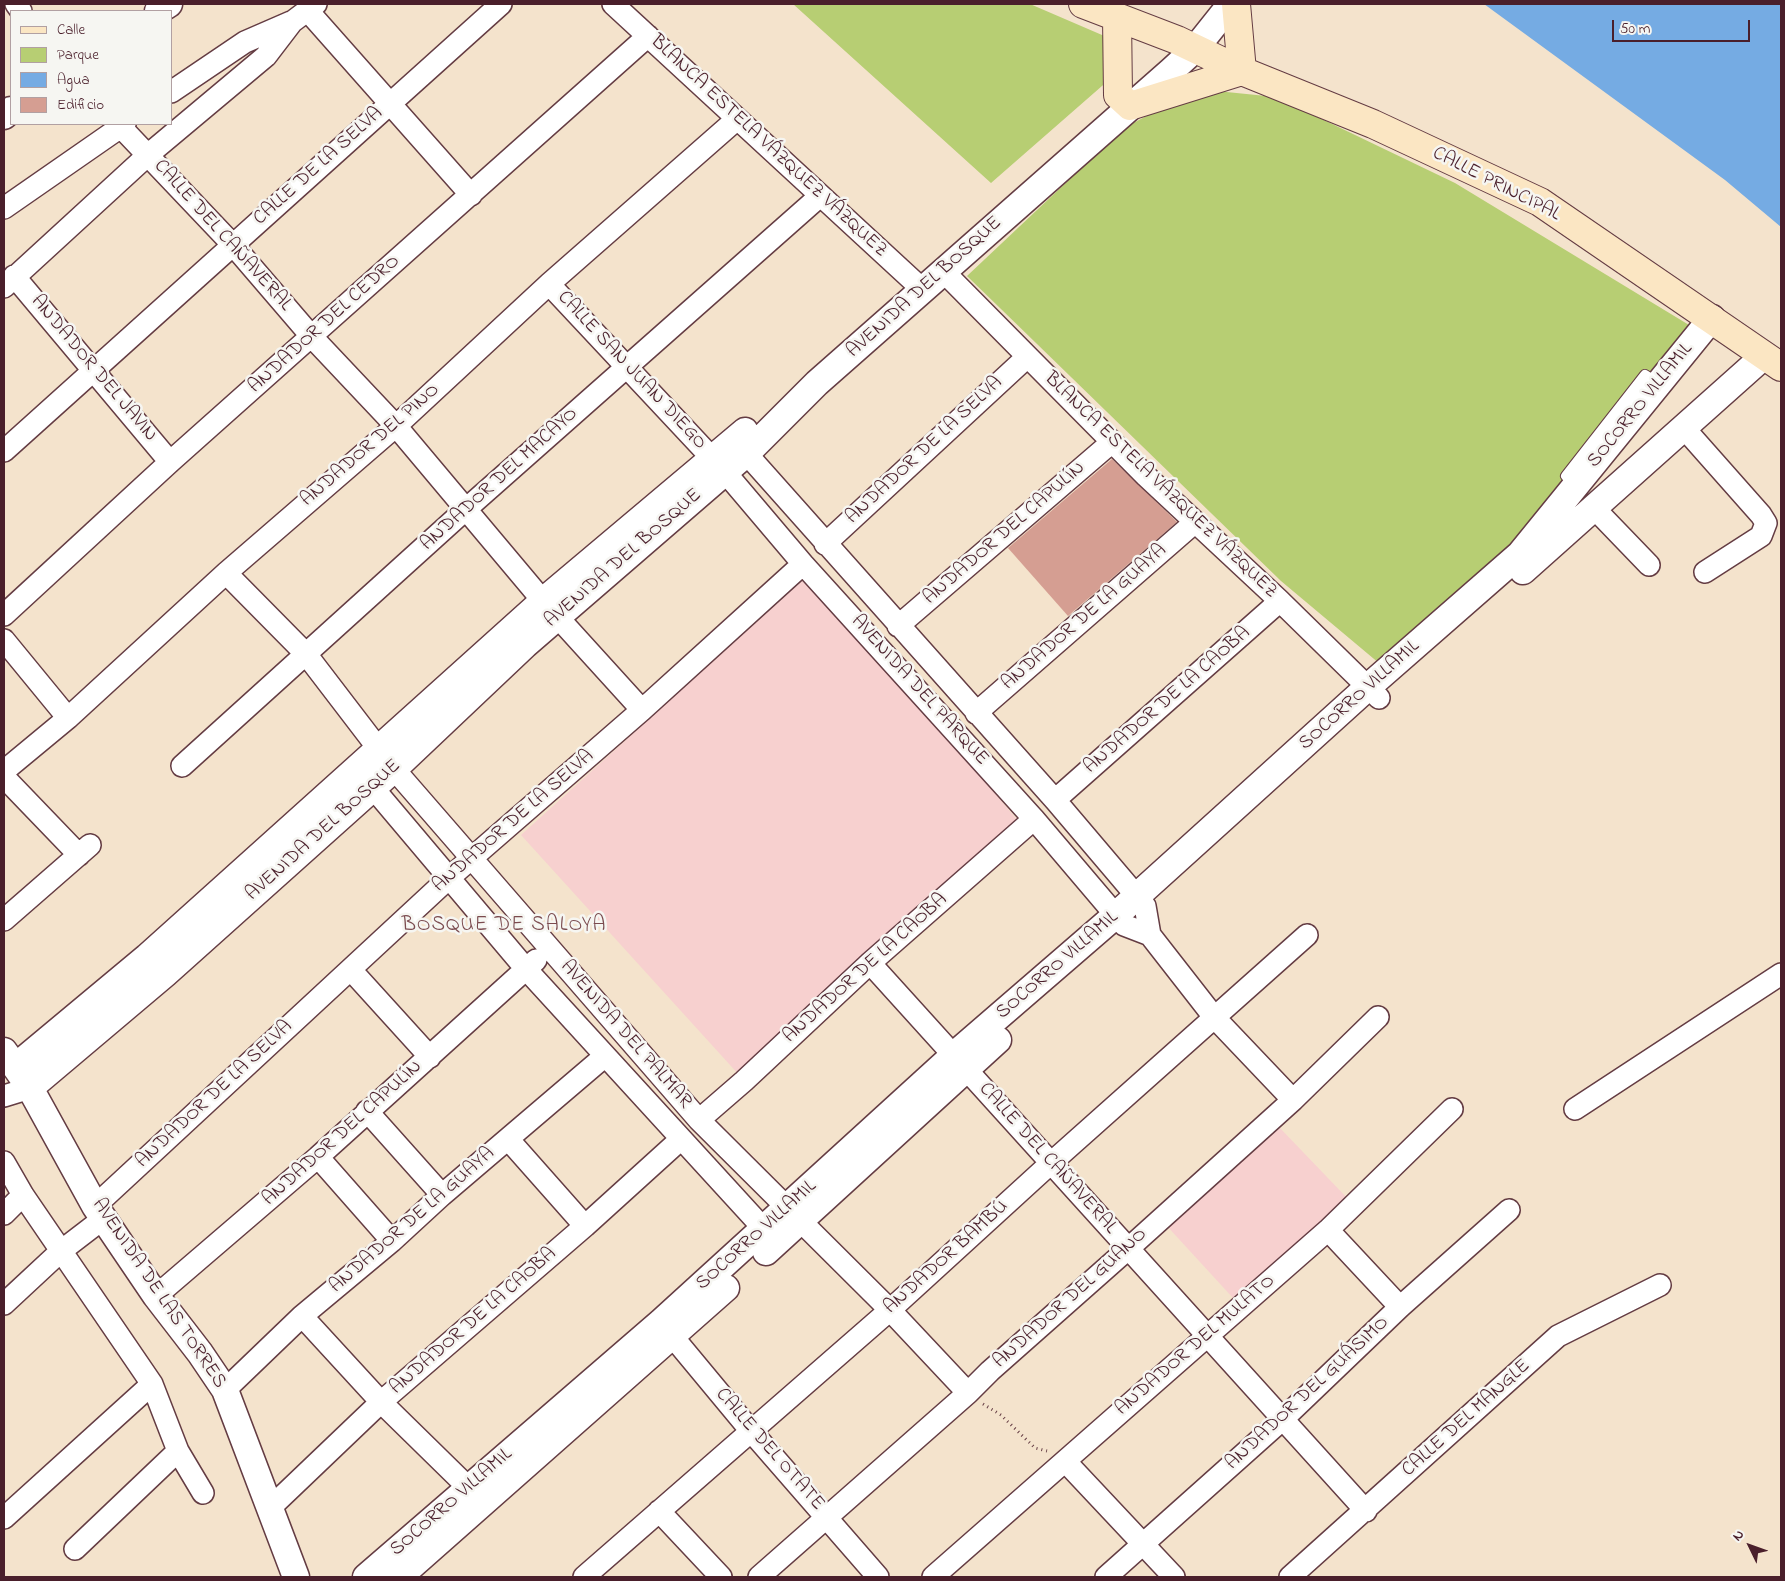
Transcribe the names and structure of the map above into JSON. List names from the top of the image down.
{
  "streets": {
    "main road": ["CALLE PRINCIPAL"],
    "street": [
      "BLANCA ESTELA VÁZQUEZ VÁZQUEZ",
      "CALLE DE LA SELVA",
      "CALLE DEL CAÑAVERAL",
      "AVENIDA DEL BOSQUE",
      "ANDADOR DEL CEDRO",
      "ANDADOR DEL JAVIN",
      "CALLE SAN JUAN DIEGO",
      "SOCORRO VILLAMIL",
      "ANDADOR DEL PINO",
      "ANDADOR DE LA SELVA",
      "ANDADOR DEL MACAYO",
      "ANDADOR DEL CAPULÍN",
      "ANDADOR DE LA GUAYA",
      "AVENIDA DEL PARQUE",
      "ANDADOR DE LA CAOBA",
      "AVENIDA DEL PALMAR",
      "ANDADOR BAMBÚ",
      "AVENIDA DE LAS TORRES",
      "ANDADOR DEL GUANO",
      "ANDADOR DEL MULATO",
      "ANDADOR DEL GUÁSIMO",
      "CALLE DEL MANGLE",
      "CALLE DEL OTATE"
    ]
  },
  "crossings": [
    ["BLANCA ESTELA VÁZQUEZ VÁZQUEZ", "AVENIDA DEL BOSQUE"],
    ["BLANCA ESTELA VÁZQUEZ VÁZQUEZ", "ANDADOR DEL CEDRO"],
    ["BLANCA ESTELA VÁZQUEZ VÁZQUEZ", "SOCORRO VILLAMIL"],
    ["BLANCA ESTELA VÁZQUEZ VÁZQUEZ", "ANDADOR DEL PINO"],
    ["BLANCA ESTELA VÁZQUEZ VÁZQUEZ", "ANDADOR DE LA SELVA"],
    ["BLANCA ESTELA VÁZQUEZ VÁZQUEZ", "ANDADOR DEL MACAYO"],
    ["BLANCA ESTELA VÁZQUEZ VÁZQUEZ", "ANDADOR DEL CAPULÍN"],
    ["BLANCA ESTELA VÁZQUEZ VÁZQUEZ", "ANDADOR DE LA GUAYA"],
    ["BLANCA ESTELA VÁZQUEZ VÁZQUEZ", "ANDADOR DE LA CAOBA"],
    ["CALLE DE LA SELVA", "CALLE DEL CAÑAVERAL"],
    ["CALLE DE LA SELVA", "ANDADOR DEL JAVIN"],
    ["CALLE PRINCIPAL", "AVENIDA DEL BOSQUE"],
    ["CALLE PRINCIPAL", "SOCORRO VILLAMIL"],
    ["CALLE DEL CAÑAVERAL", "AVENIDA DEL BOSQUE"],
    ["CALLE DEL CAÑAVERAL", "ANDADOR DEL CEDRO"],
    ["CALLE DEL CAÑAVERAL", "SOCORRO VILLAMIL"],
    ["CALLE DEL CAÑAVERAL", "ANDADOR DEL PINO"],
    ["CALLE DEL CAÑAVERAL", "ANDADOR DE LA SELVA"],
    ["CALLE DEL CAÑAVERAL", "ANDADOR DEL MACAYO"],
    ["CALLE DEL CAÑAVERAL", "ANDADOR DE LA CAOBA"],
    ["CALLE DEL CAÑAVERAL", "ANDADOR BAMBÚ"],
    ["CALLE DEL CAÑAVERAL", "ANDADOR DEL GUANO"],
    ["CALLE DEL CAÑAVERAL", "ANDADOR DEL MULATO"],
    ["CALLE DEL CAÑAVERAL", "ANDADOR DEL GUÁSIMO"],
    ["CALLE DEL CAÑAVERAL", "CALLE DEL MANGLE"],
    ["AVENIDA DEL BOSQUE", "CALLE SAN JUAN DIEGO"],
    ["AVENIDA DEL BOSQUE", "AVENIDA DEL PARQUE"],
    ["AVENIDA DEL BOSQUE", "AVENIDA DEL PALMAR"],
    ["AVENIDA DEL BOSQUE", "AVENIDA DE LAS TORRES"],
    ["ANDADOR DEL CEDRO", "ANDADOR DEL JAVIN"],
    ["CALLE SAN JUAN DIEGO", "ANDADOR DEL PINO"],
    ["CALLE SAN JUAN DIEGO", "ANDADOR DEL MACAYO"],
    ["CALLE SAN JUAN DIEGO", "AVENIDA DEL PARQUE"],
    ["SOCORRO VILLAMIL", "AVENIDA DEL PARQUE"],
    ["SOCORRO VILLAMIL", "AVENIDA DEL PALMAR"],
    ["SOCORRO VILLAMIL", "CALLE DEL OTATE"],
    ["ANDADOR DE LA SELVA", "AVENIDA DEL PARQUE"],
    ["ANDADOR DE LA SELVA", "AVENIDA DEL PALMAR"],
    ["ANDADOR DE LA SELVA", "AVENIDA DE LAS TORRES"],
    ["ANDADOR DEL CAPULÍN", "AVENIDA DEL PARQUE"],
    ["ANDADOR DEL CAPULÍN", "AVENIDA DEL PALMAR"],
    ["ANDADOR DEL CAPULÍN", "AVENIDA DE LAS TORRES"],
    ["ANDADOR DE LA GUAYA", "AVENIDA DEL PARQUE"],
    ["ANDADOR DE LA GUAYA", "AVENIDA DEL PALMAR"],
    ["ANDADOR DE LA GUAYA", "AVENIDA DE LAS TORRES"],
    ["AVENIDA DEL PARQUE", "ANDADOR DE LA CAOBA"],
    ["ANDADOR DE LA CAOBA", "AVENIDA DEL PALMAR"],
    ["ANDADOR DE LA CAOBA", "AVENIDA DE LAS TORRES"],
    ["AVENIDA DEL PALMAR", "ANDADOR BAMBÚ"],
    ["AVENIDA DEL PALMAR", "ANDADOR DEL GUANO"],
    ["ANDADOR BAMBÚ", "CALLE DEL OTATE"],
    ["ANDADOR DEL GUANO", "CALLE DEL OTATE"]
  ],
  "districts": ["BOSQUE DE SALOYA"],
  "legend": [
    "Calle",
    "Parque",
    "Agua",
    "Edificio"
  ],
  "scale_bar": "50 m",
  "north": "top left"
}
